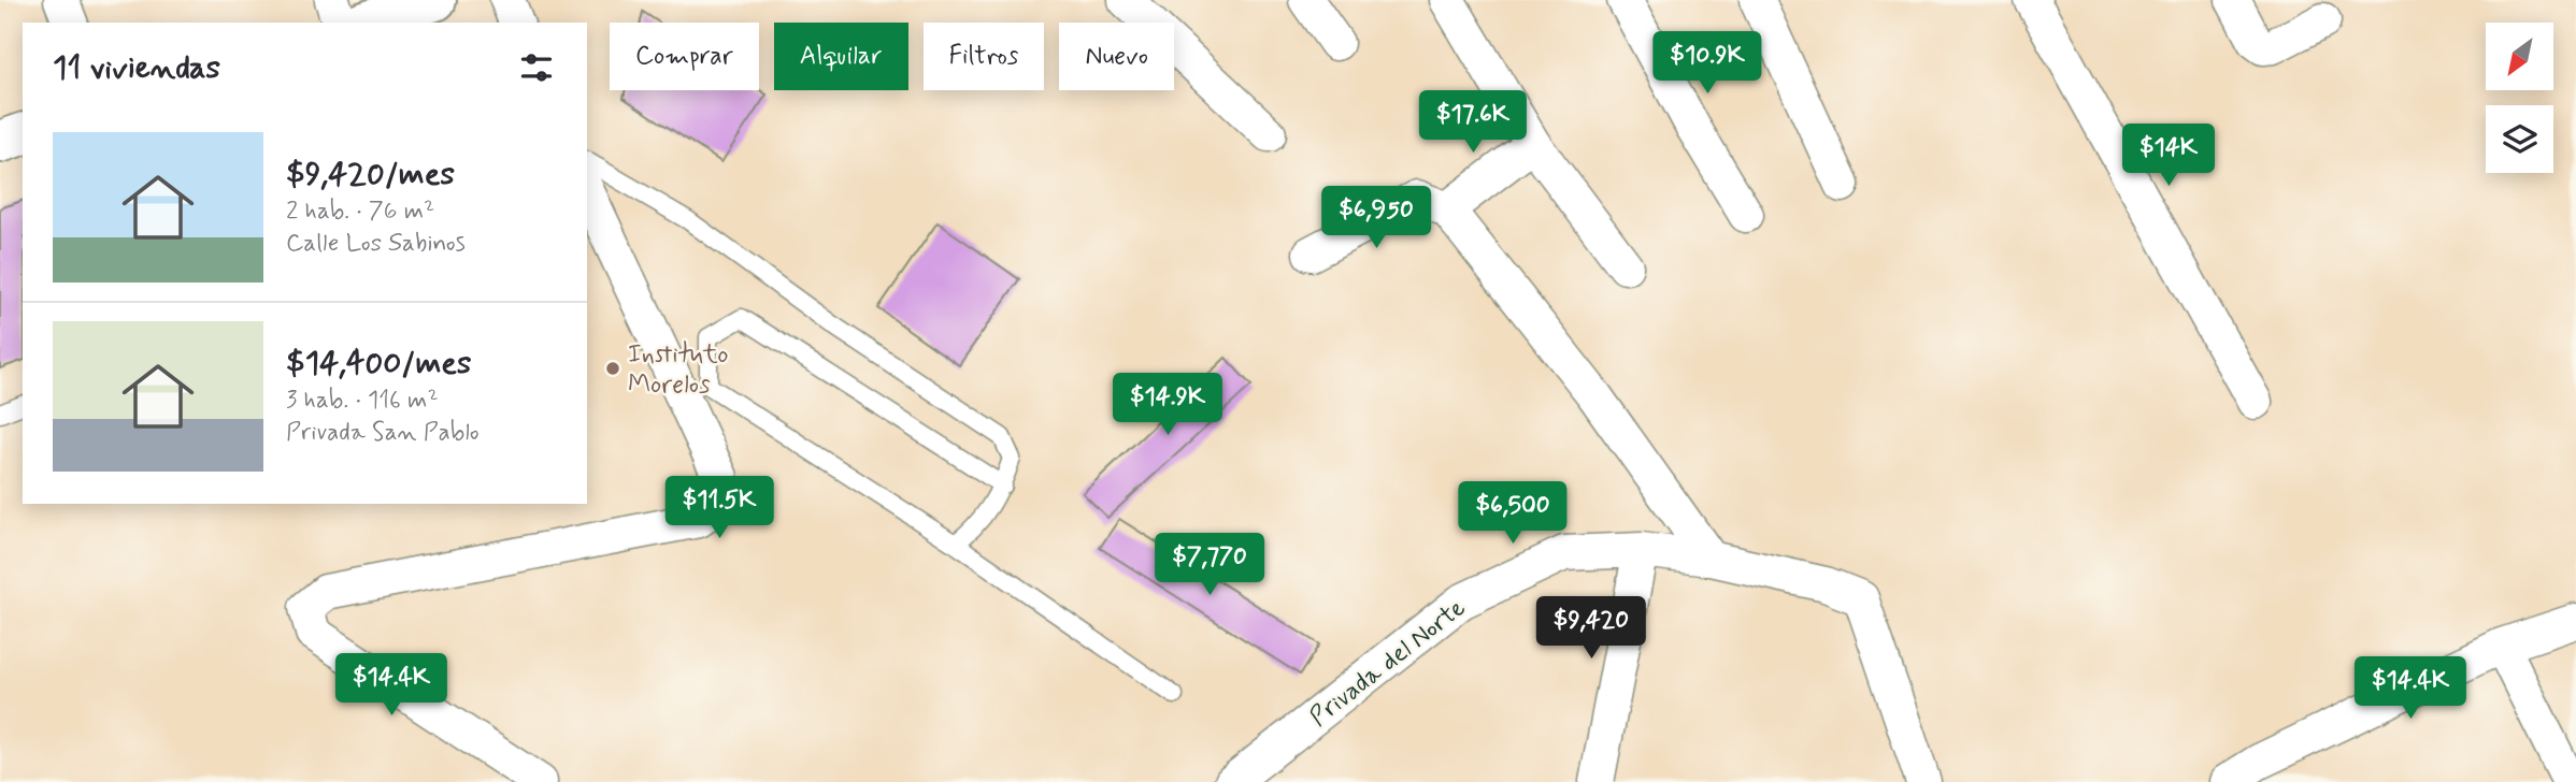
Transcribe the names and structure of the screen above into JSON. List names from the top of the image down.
{
  "streets": {
    "street": ["Privada del Norte"]
  },
  "places": ["Instituto Morelos"],
  "north": "bottom left",
  "page": {
    "chip": [
      "Comprar",
      "Alquilar",
      "Filtros",
      "Nuevo"
    ],
    "heading": "11 viviendas",
    "price": [
      "$10.9K",
      "$17.6K",
      "$14K",
      "$6,950",
      "$14.9K",
      "$11.5K",
      "$6,500",
      "$7,770",
      "$9,420",
      "$14.4K",
      "$14.4K"
    ],
    "list": [
      {
        "name": "$9,420/mes",
        "note": "2 hab. · 76 m² · Calle Los Sabinos"
      },
      {
        "name": "$14,400/mes",
        "note": "3 hab. · 116 m² · Privada San Pablo"
      }
    ]
  }
}
